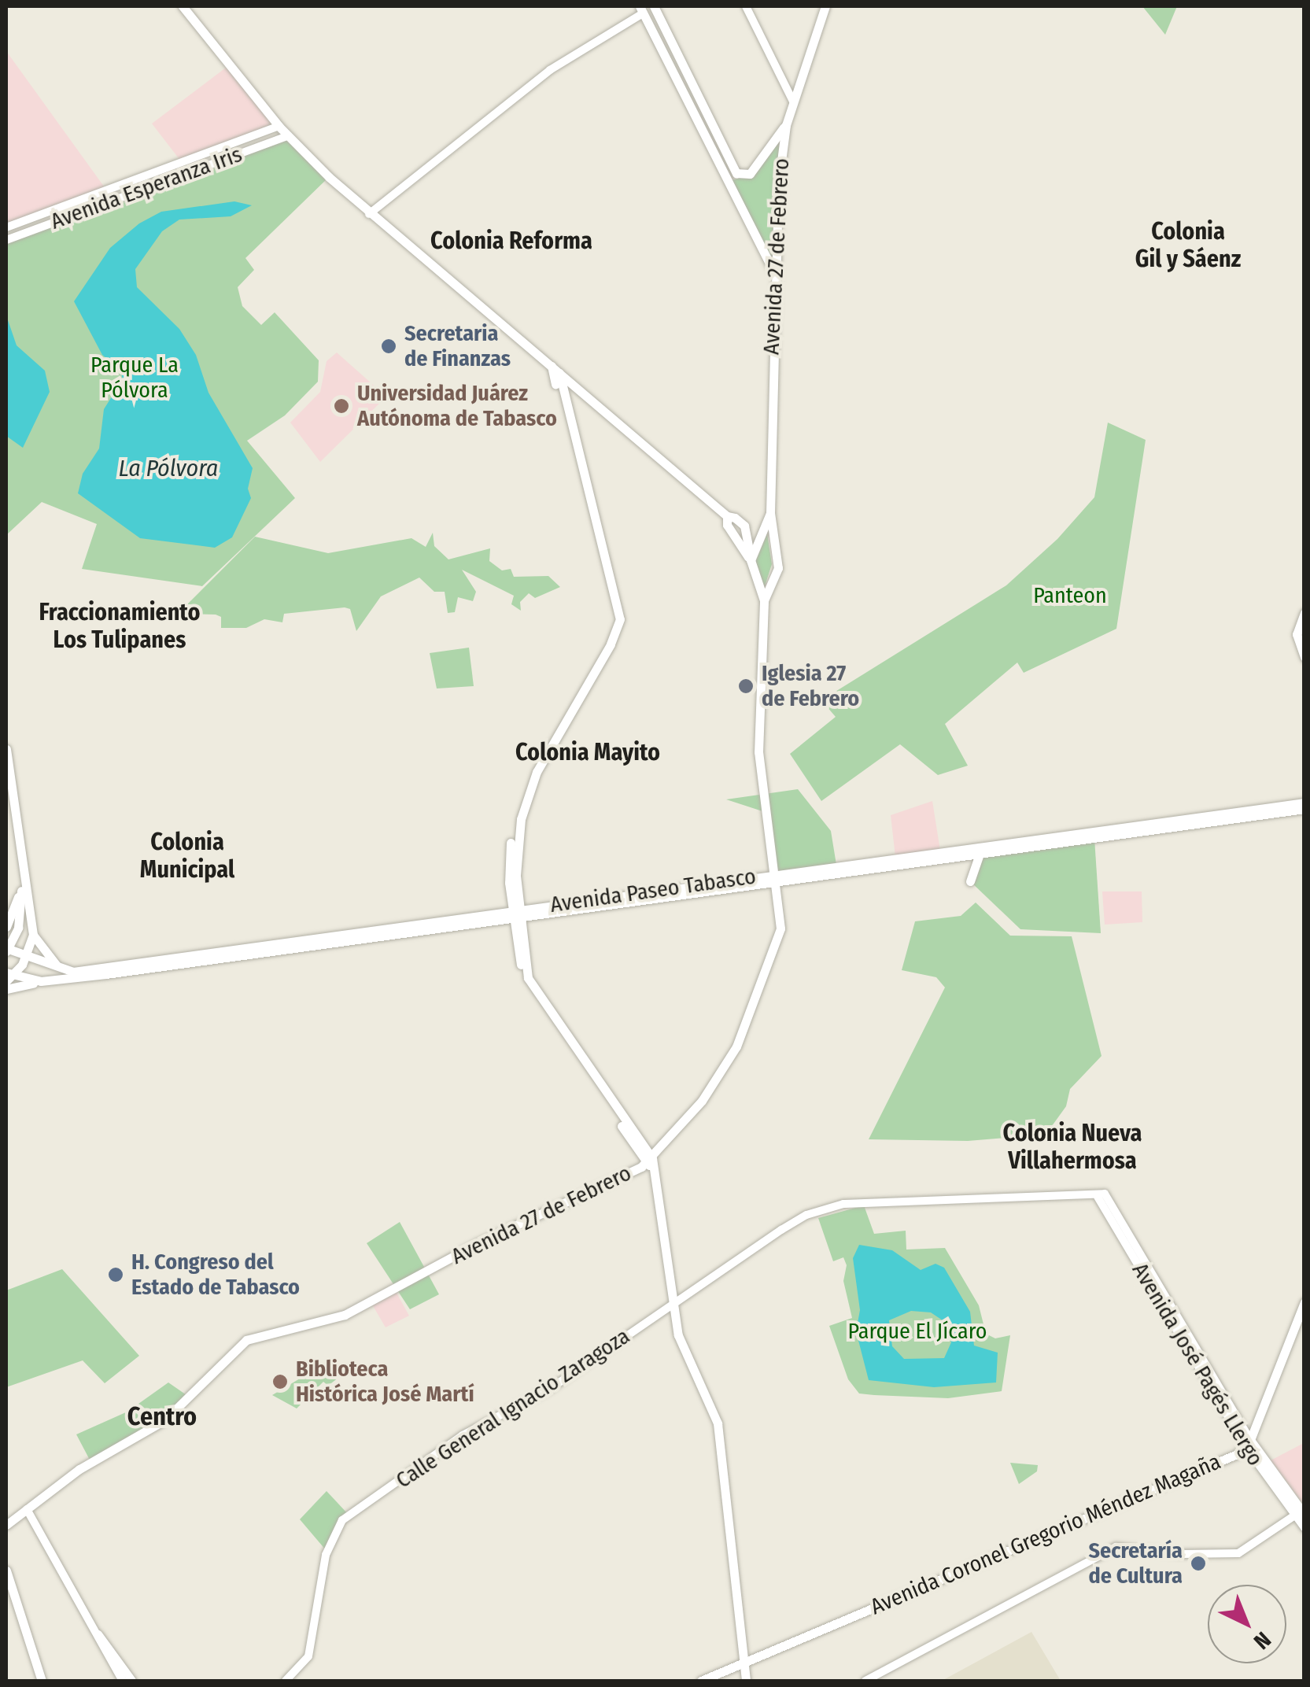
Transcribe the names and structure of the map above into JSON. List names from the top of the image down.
{
  "streets": {
    "main road": [
      "Avenida 27 de Febrero",
      "Avenida Paseo Tabasco",
      "Avenida José Pagés Llergo",
      "Avenida Coronel Gregorio Méndez Magaña"
    ],
    "street": ["Avenida Esperanza Iris", "Calle General Ignacio Zaragoza"]
  },
  "crossings": [
    ["Avenida 27 de Febrero", "Avenida Paseo Tabasco"],
    ["Avenida José Pagés Llergo", "Calle General Ignacio Zaragoza"],
    ["Avenida José Pagés Llergo", "Avenida Coronel Gregorio Méndez Magaña"]
  ],
  "districts": [
    "Colonia Gil y Sáenz",
    "Colonia Reforma",
    "Fraccionamiento Los Tulipanes",
    "Colonia Mayito",
    "Colonia Municipal",
    "Colonia Nueva Villahermosa",
    "Centro"
  ],
  "water": ["La Pólvora"],
  "parks": ["Parque La Pólvora", "Panteon", "Parque El Jícaro"],
  "places": [
    "Secretaria de Finanzas",
    "Universidad Juárez Autónoma de Tabasco",
    "Iglesia 27 de Febrero",
    "H. Congreso del Estado de Tabasco",
    "Biblioteca Histórica José Martí",
    "Secretaría de Cultura"
  ],
  "north": "bottom right"
}
